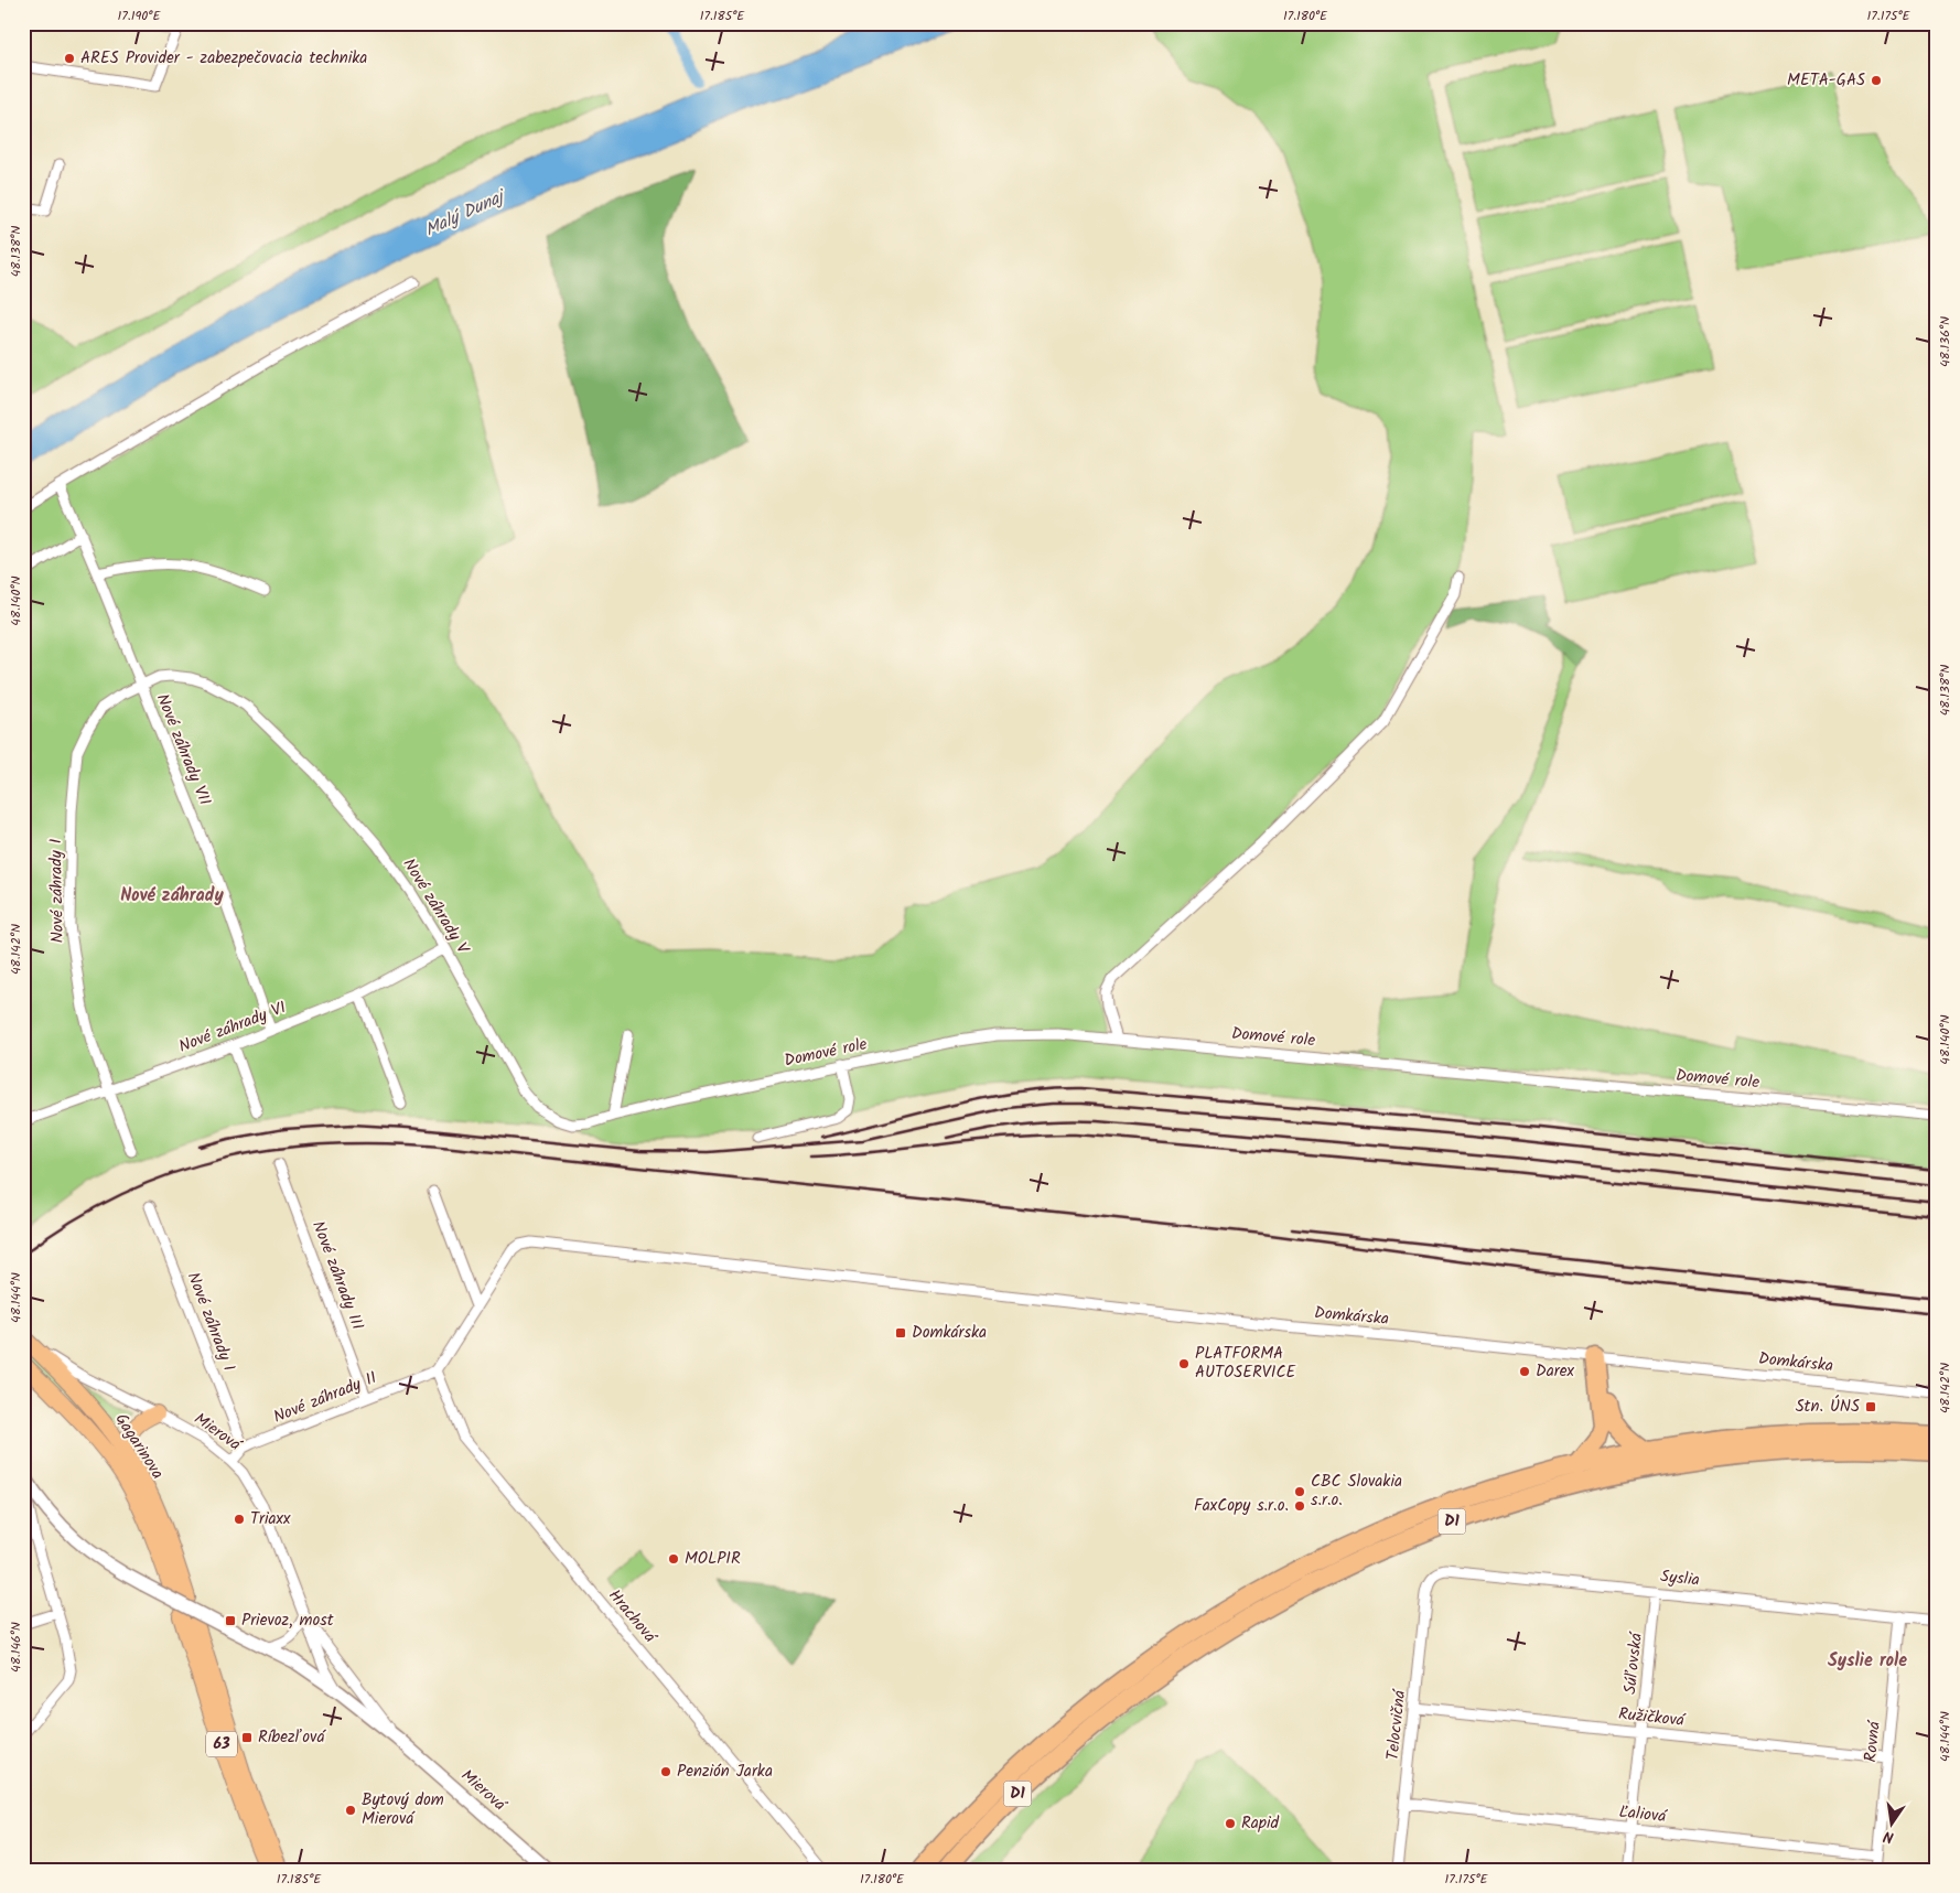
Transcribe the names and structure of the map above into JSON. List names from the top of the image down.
{
  "streets": {
    "highway": ["D1"],
    "main road": ["Gagarinova", "63"],
    "street": [
      "Nové záhrady VII",
      "Nové záhrady I",
      "Nové záhrady V",
      "Nové záhrady VI",
      "Domové role",
      "Nové záhrady III",
      "Domkárska",
      "Nové záhrady II",
      "Mierová",
      "Syslia",
      "Hrachová",
      "Súľovská",
      "Ružičková",
      "Telocvičná",
      "Rovná",
      "Ľaliová"
    ]
  },
  "crossings": [
    ["Nové záhrady VII", "Nové záhrady I"],
    ["Nové záhrady VII", "Nové záhrady V"],
    ["Nové záhrady VII", "Nové záhrady VI"],
    ["Nové záhrady I", "Nové záhrady V"],
    ["Nové záhrady I", "Nové záhrady VI"],
    ["Nové záhrady I", "Nové záhrady II"],
    ["Nové záhrady V", "Nové záhrady VI"],
    ["Nové záhrady V", "Domové role"],
    ["Nové záhrady III", "Nové záhrady II"],
    ["Domkárska", "Nové záhrady II"],
    ["Domkárska", "Hrachová"],
    ["Nové záhrady II", "Mierová"],
    ["Nové záhrady II", "Hrachová"],
    ["Mierová", "Gagarinova"],
    ["Syslia", "Súľovská"],
    ["Syslia", "Telocvičná"],
    ["Syslia", "Rovná"],
    ["Súľovská", "Ružičková"],
    ["Súľovská", "Ľaliová"],
    ["Ružičková", "Telocvičná"],
    ["Ružičková", "Rovná"],
    ["Telocvičná", "Ľaliová"],
    ["Rovná", "Ľaliová"]
  ],
  "districts": ["Nové záhrady", "Syslie role"],
  "water": ["Malý Dunaj"],
  "places": {
    "other": [
      "ARES Provider - zabezpečovacia technika",
      "META-GAS",
      "PLATFORMA AUTOSERVICE",
      "Darex",
      "CBC Slovakia s.r.o.",
      "FaxCopy s.r.o.",
      "Triaxx",
      "MOLPIR",
      "Penzión Jarka",
      "Bytový dom Mierová",
      "Rapid"
    ],
    "transit": [
      "Domkárska",
      "Stn. ÚNS",
      "Prievoz, most",
      "Ríbezľová"
    ]
  },
  "north": "bottom",
  "coordinates": [
    "17.190°E",
    "17.185°E",
    "17.180°E",
    "17.175°E",
    "48.138°N",
    "48.136°N",
    "48.140°N",
    "48.142°N",
    "48.144°N",
    "48.146°N"
  ]
}
